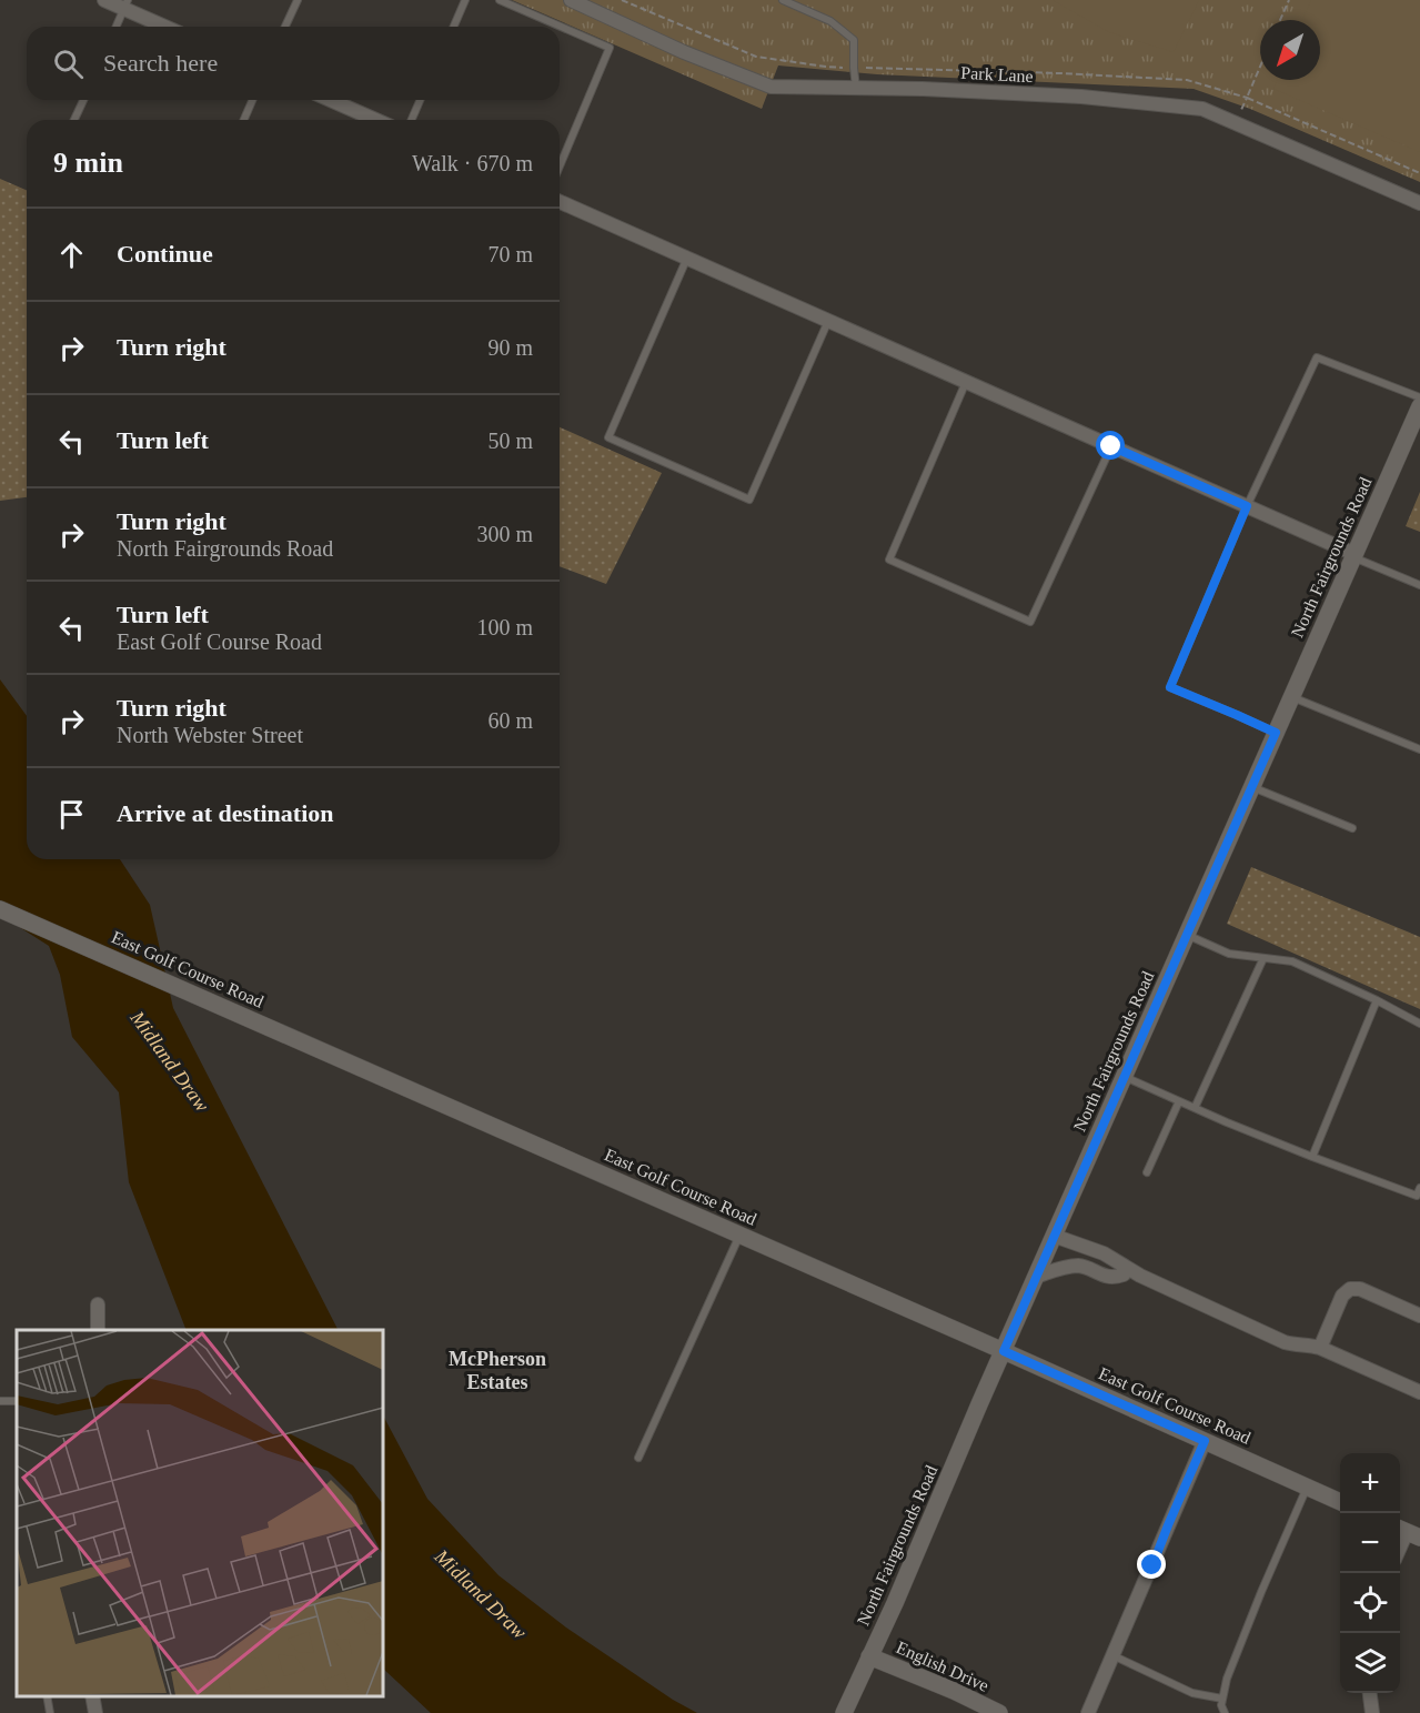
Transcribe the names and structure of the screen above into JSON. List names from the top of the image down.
{
  "streets": {
    "street": [
      "Park Lane",
      "North Fairgrounds Road",
      "East Golf Course Road",
      "English Drive"
    ]
  },
  "crossings": [
    ["North Fairgrounds Road", "East Golf Course Road"],
    ["North Fairgrounds Road", "English Drive"]
  ],
  "districts": ["McPherson Estates"],
  "water": ["Midland Draw"],
  "north": "bottom left",
  "page": {
    "search": "Search here",
    "heading": ["9 min", "Walk · 670 m"],
    "list": [
      ["Continue", "70 m"],
      ["Turn right", "90 m"],
      ["Turn left", "50 m"],
      ["Turn right", "North Fairgrounds Road", "300 m"],
      ["Turn left", "East Golf Course Road", "100 m"],
      ["Turn right", "North Webster Street", "60 m"],
      "Arrive at destination"
    ],
    "map_buttons": ["+", "−"]
  }
}
